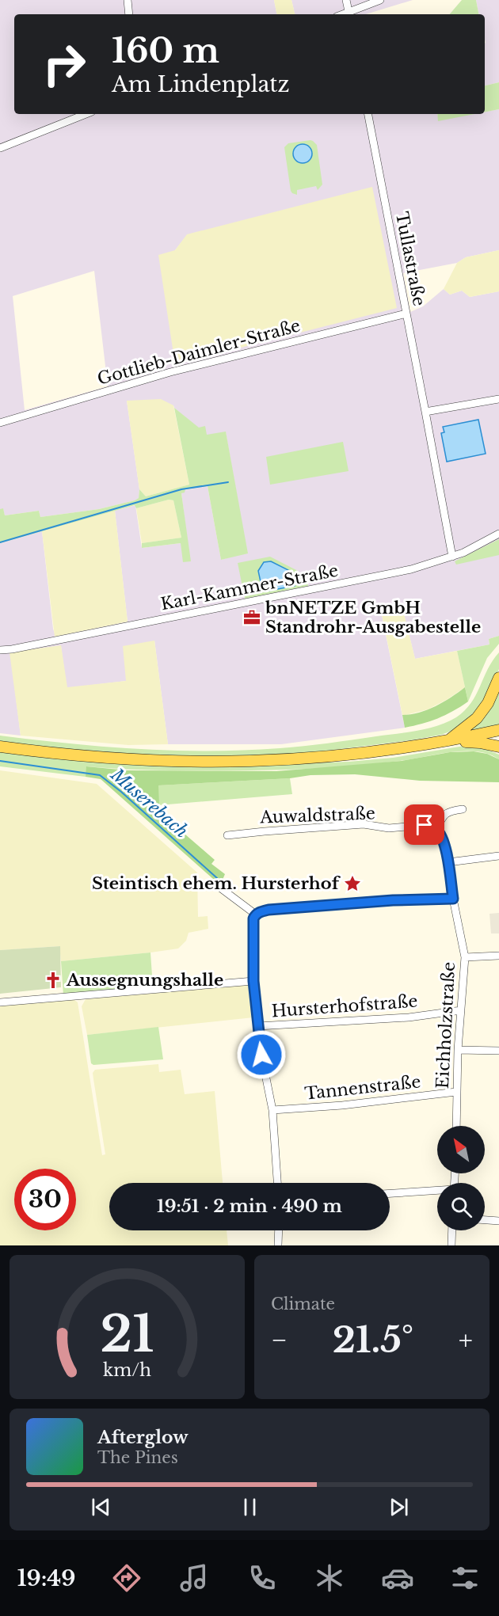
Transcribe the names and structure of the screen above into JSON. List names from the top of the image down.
{
  "streets": {
    "street": [
      "Tullastraße",
      "Gottlieb-Daimler-Straße",
      "Karl-Kammer-Straße",
      "Auwaldstraße",
      "Hursterhofstraße",
      "Eichholzstraße",
      "Tannenstraße"
    ]
  },
  "crossings": [
    ["Tullastraße", "Gottlieb-Daimler-Straße"],
    ["Tullastraße", "Karl-Kammer-Straße"],
    ["Hursterhofstraße", "Eichholzstraße"],
    ["Eichholzstraße", "Tannenstraße"]
  ],
  "water": ["Muserebach"],
  "places": {
    "office": ["bnNETZE GmbH Standrohr-Ausgabestelle"],
    "place": ["Steintisch ehem. Hursterhof"],
    "church": ["Aussegnungshalle"]
  },
  "north": "top left",
  "page": {
    "turn": ["160 m", "Am Lindenplatz"],
    "limit": "30",
    "trip": "19:51 · 2 min · 490 m",
    "tile": "Climate",
    "heat": ["−", "21.5°", "+"],
    "song": ["Afterglow", "The Pines"],
    "tabs": "19:49",
    "gauge": ["21", "km/h"]
  }
}
